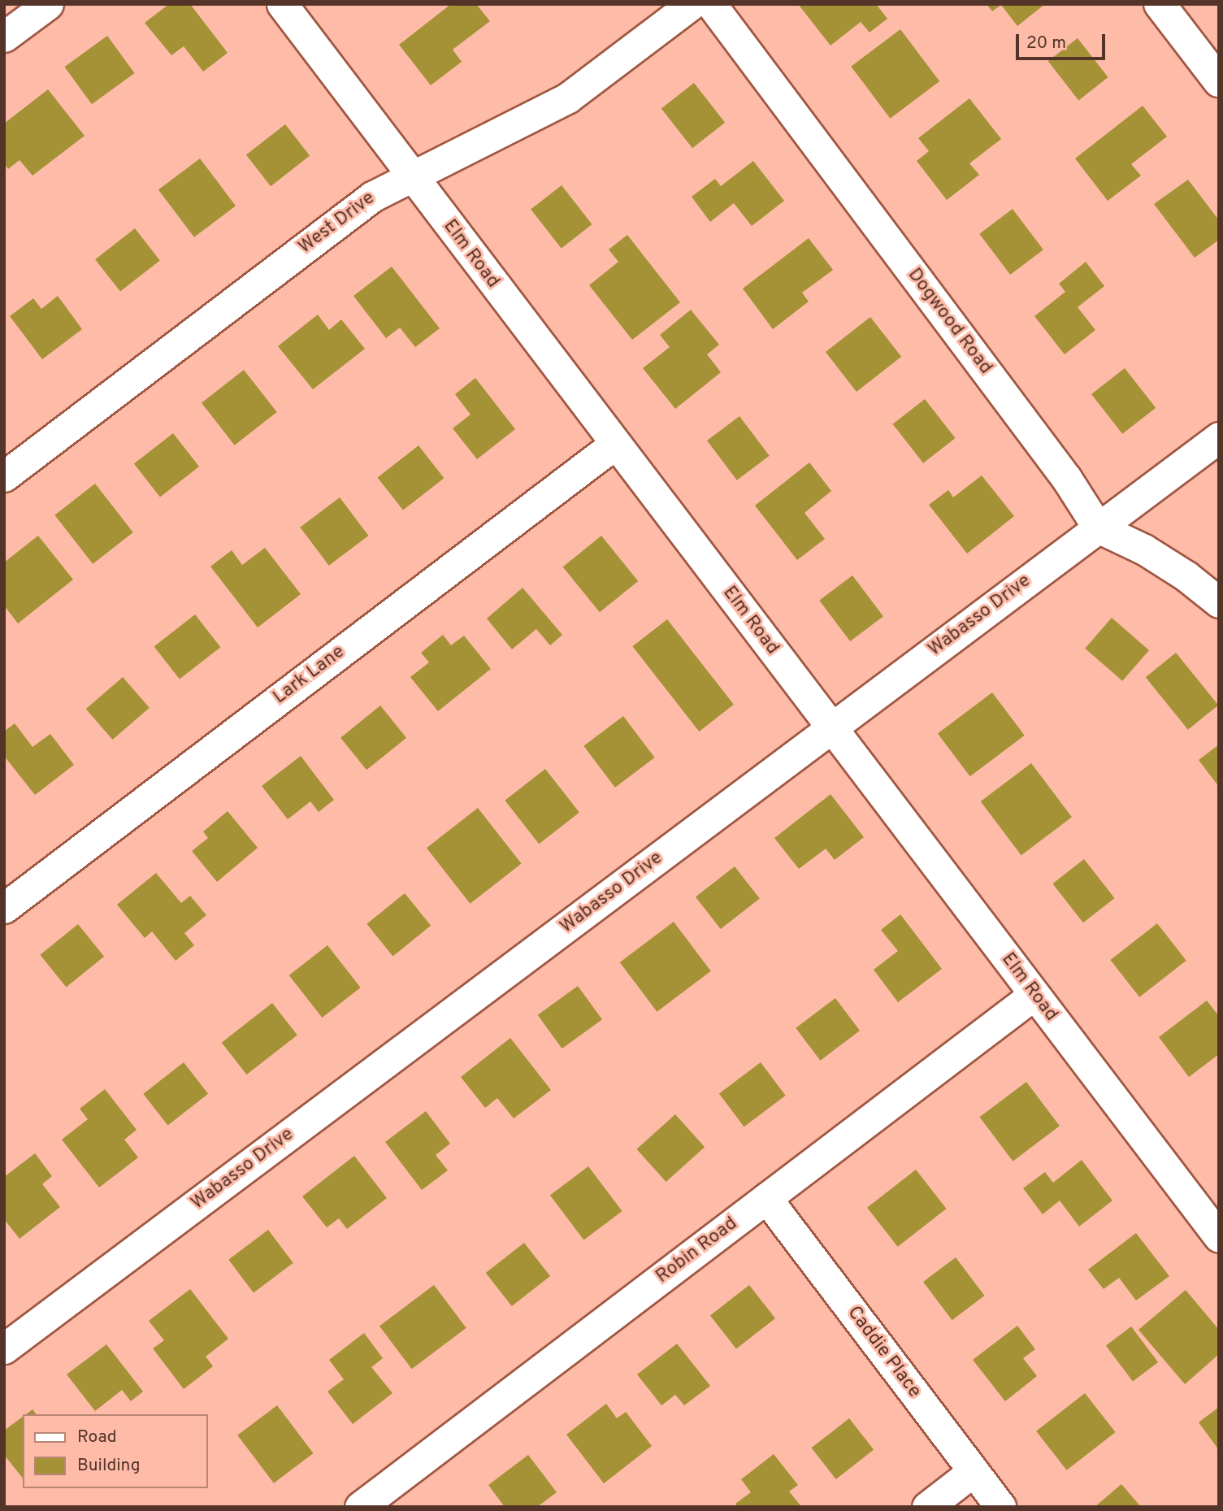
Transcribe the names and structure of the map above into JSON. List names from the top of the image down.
{
  "streets": {
    "street": [
      "West Drive",
      "Elm Road",
      "Dogwood Road",
      "Wabasso Drive",
      "Lark Lane",
      "Robin Road",
      "Caddie Place"
    ]
  },
  "crossings": [
    ["West Drive", "Elm Road"],
    ["Elm Road", "Wabasso Drive"],
    ["Elm Road", "Lark Lane"],
    ["Elm Road", "Robin Road"],
    ["Dogwood Road", "Wabasso Drive"],
    ["Robin Road", "Caddie Place"]
  ],
  "legend": ["Road", "Building"],
  "scale_bar": "20 m"
}
